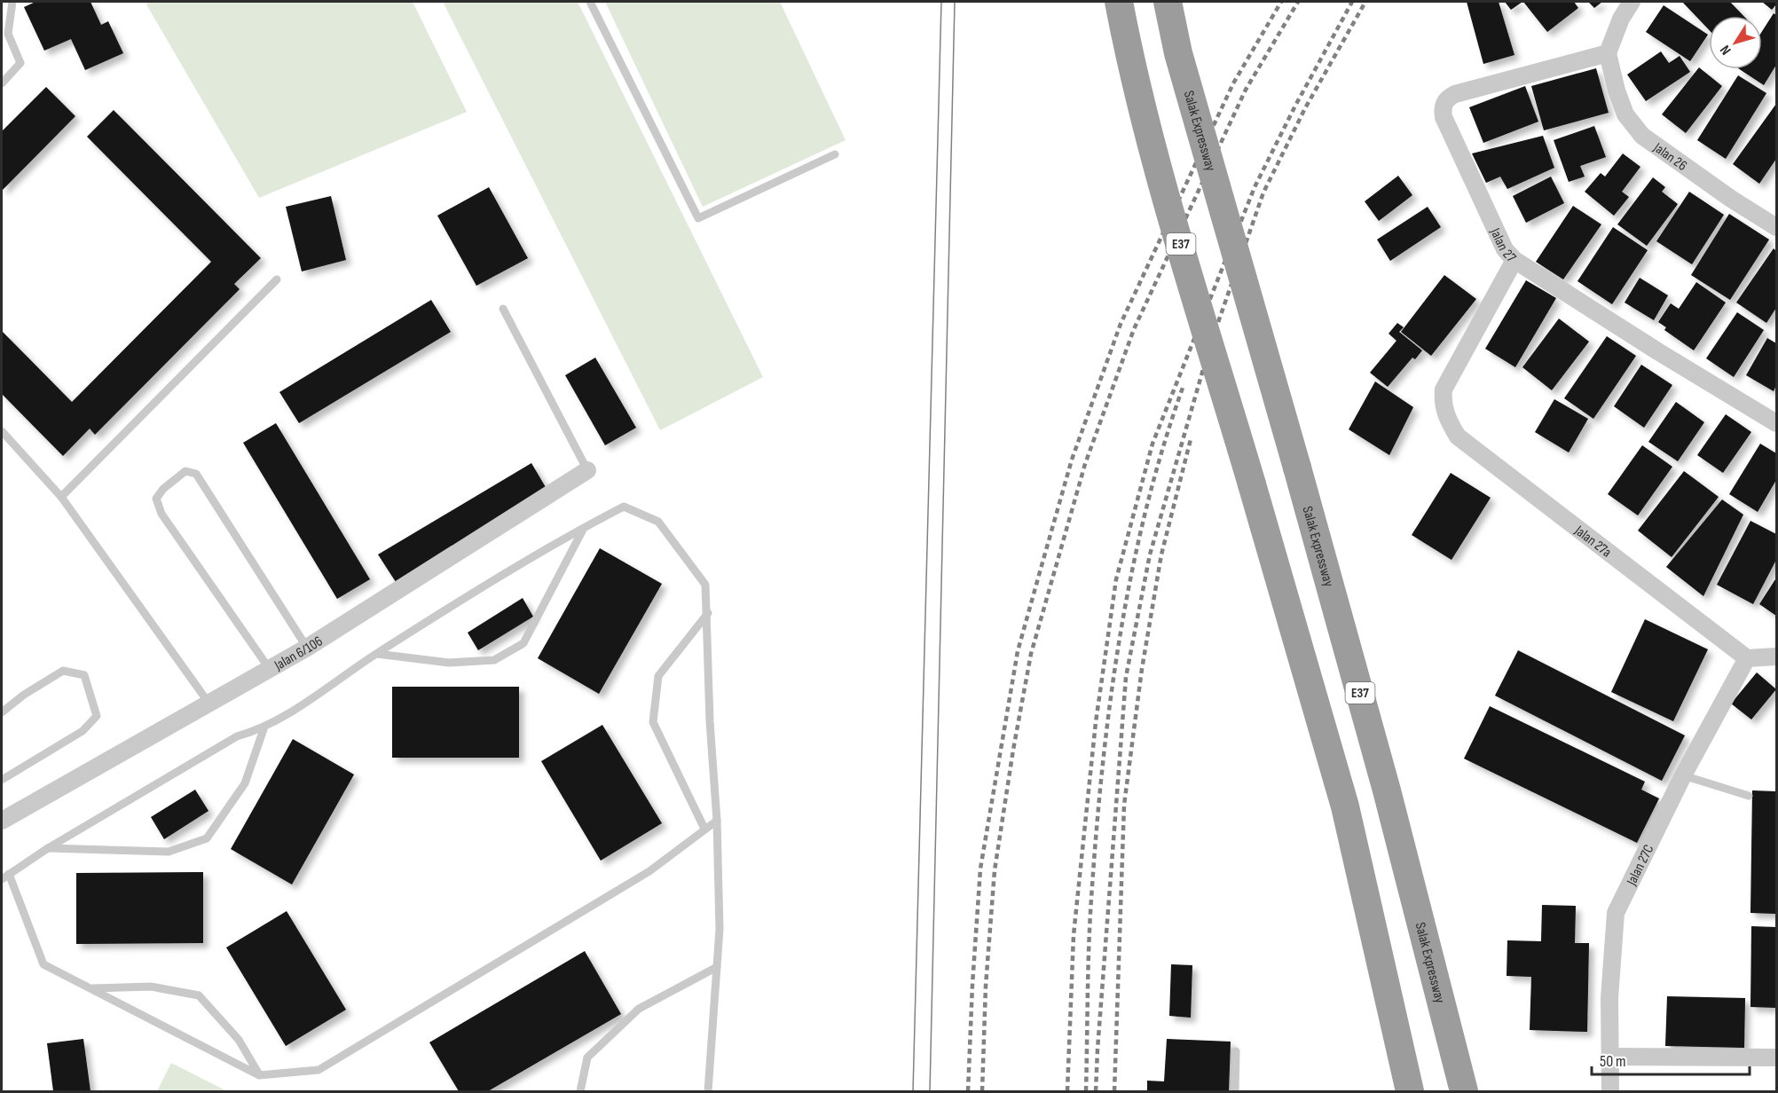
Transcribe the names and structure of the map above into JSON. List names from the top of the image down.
{
  "streets": {
    "highway": ["Salak Expressway", "E37"],
    "street": [
      "Jalan 26",
      "Jalan 27",
      "Jalan 27a",
      "Jalan 6/106",
      "Jalan 27C"
    ]
  },
  "crossings": [
    ["Jalan 26", "Jalan 27"],
    ["Jalan 27", "Jalan 27a"],
    ["Jalan 27a", "Jalan 27C"]
  ],
  "scale_bar": "50 m",
  "north": "bottom left"
}
